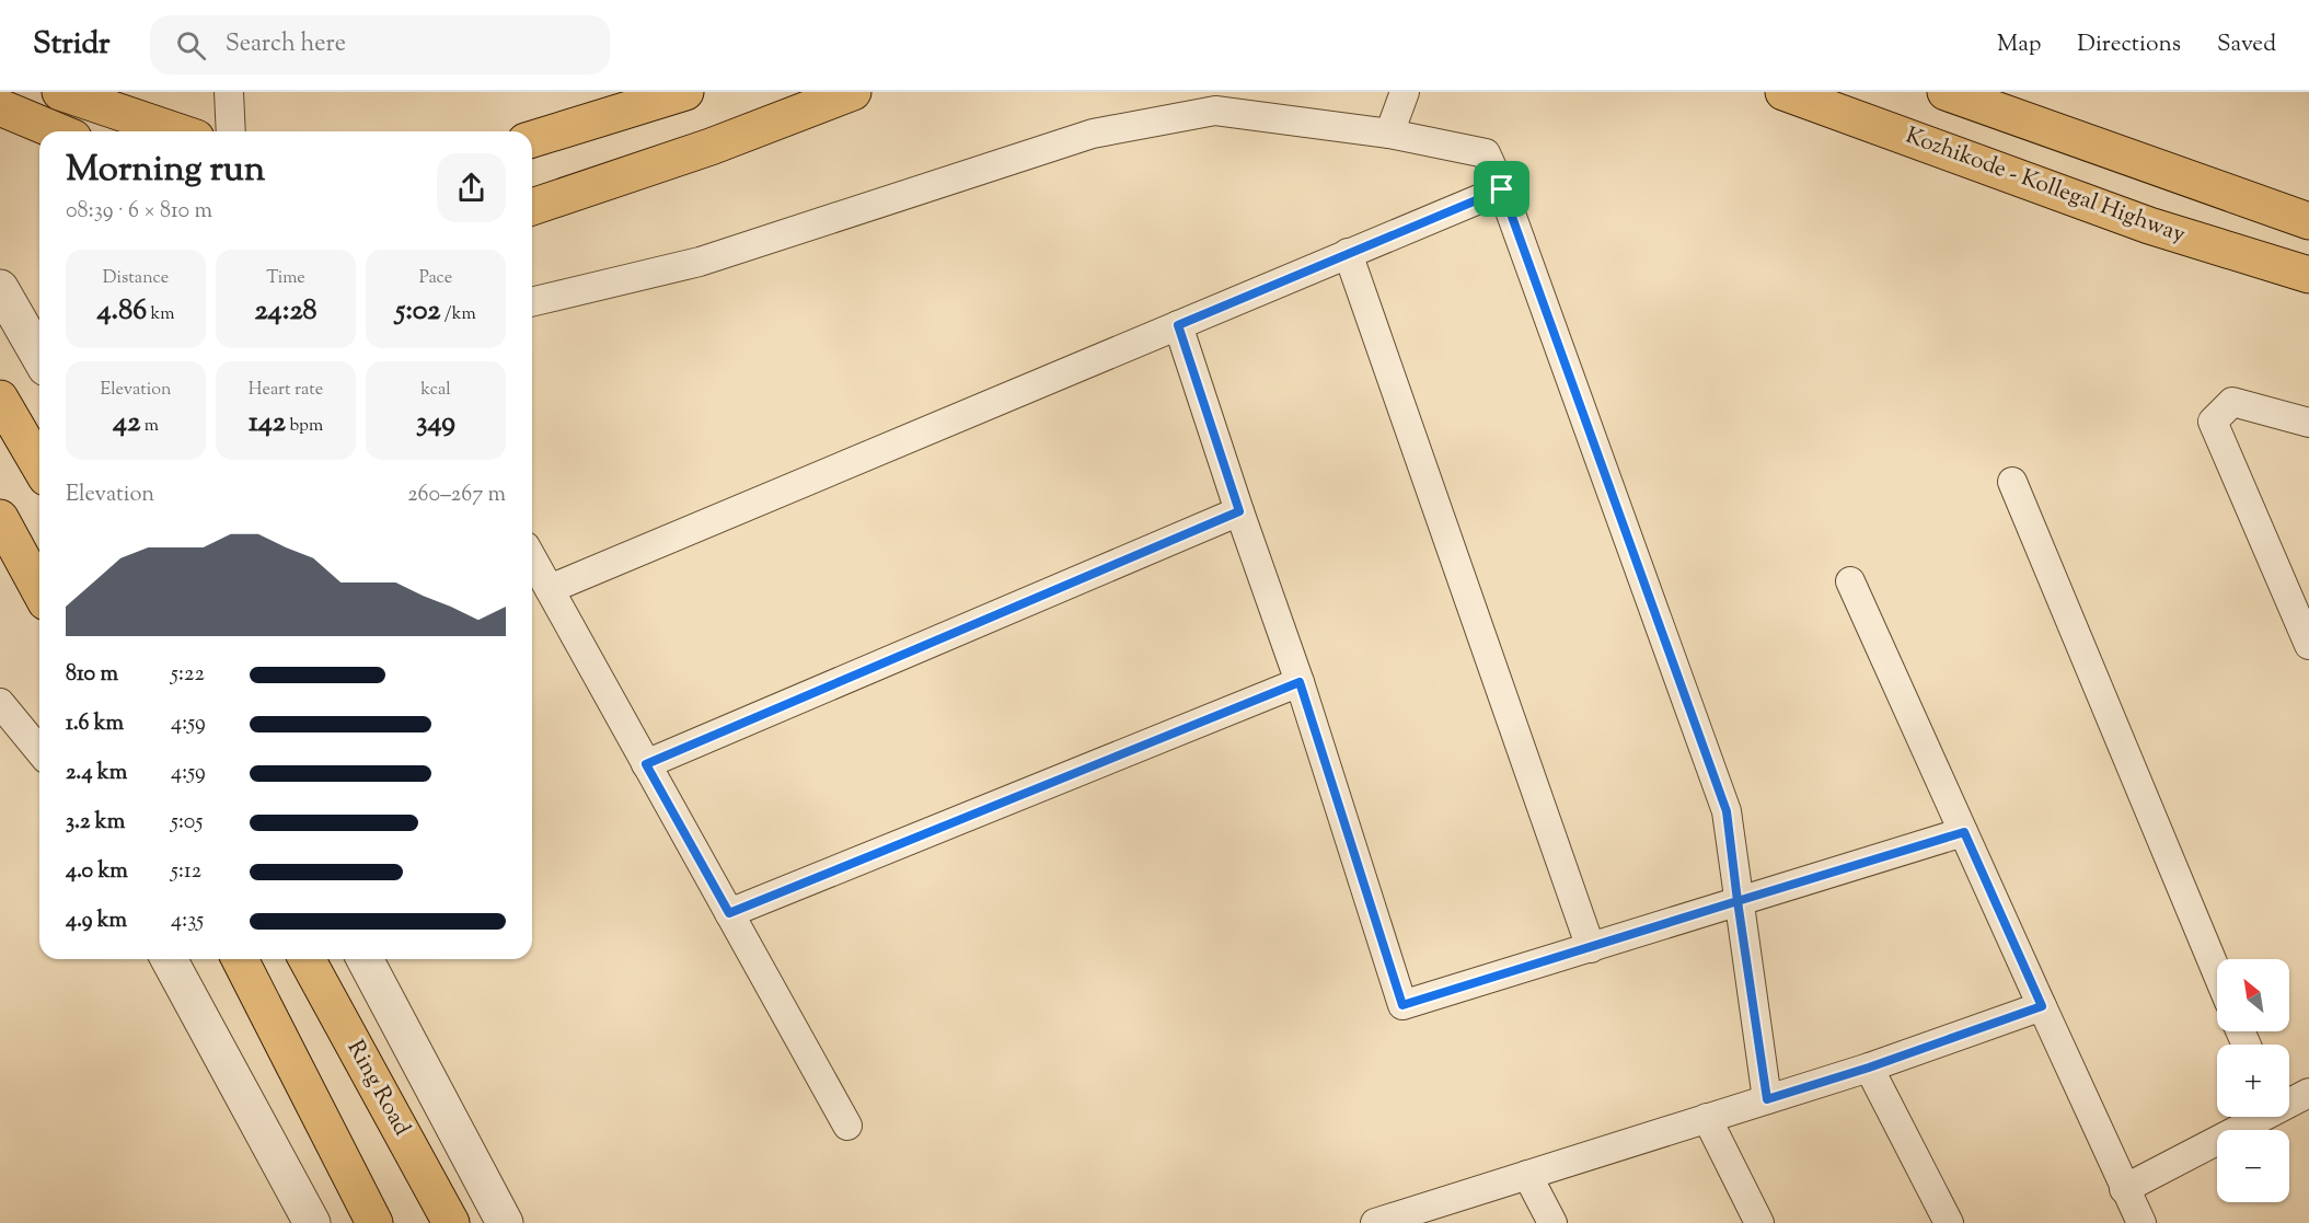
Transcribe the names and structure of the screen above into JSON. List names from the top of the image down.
{
  "streets": {
    "highway": ["Kozhikode - Kollegal Highway", "Ring Road"]
  },
  "north": "top left",
  "page": {
    "header": "Stridr",
    "search": "Search here",
    "nav": ["Map", "Directions", "Saved"],
    "heading": ["Morning run", "08:39 · 6 × 810 m"],
    "stats": [
      ["Distance", "4.86 km"],
      ["Time", "24:28"],
      ["Pace", "5:02 /km"],
      ["Elevation", "42 m"],
      ["Heart rate", "142 bpm"],
      ["kcal", "349"]
    ],
    "chart": ["Elevation", "260–267 m"],
    "list": [
      {
        "name": "810 m",
        "note": "5:22"
      },
      {
        "name": "1.6 km",
        "note": "4:59"
      },
      {
        "name": "2.4 km",
        "note": "4:59"
      },
      {
        "name": "3.2 km",
        "note": "5:05"
      },
      {
        "name": "4.0 km",
        "note": "5:12"
      },
      {
        "name": "4.9 km",
        "note": "4:35"
      }
    ],
    "map_buttons": ["+", "−"]
  }
}
